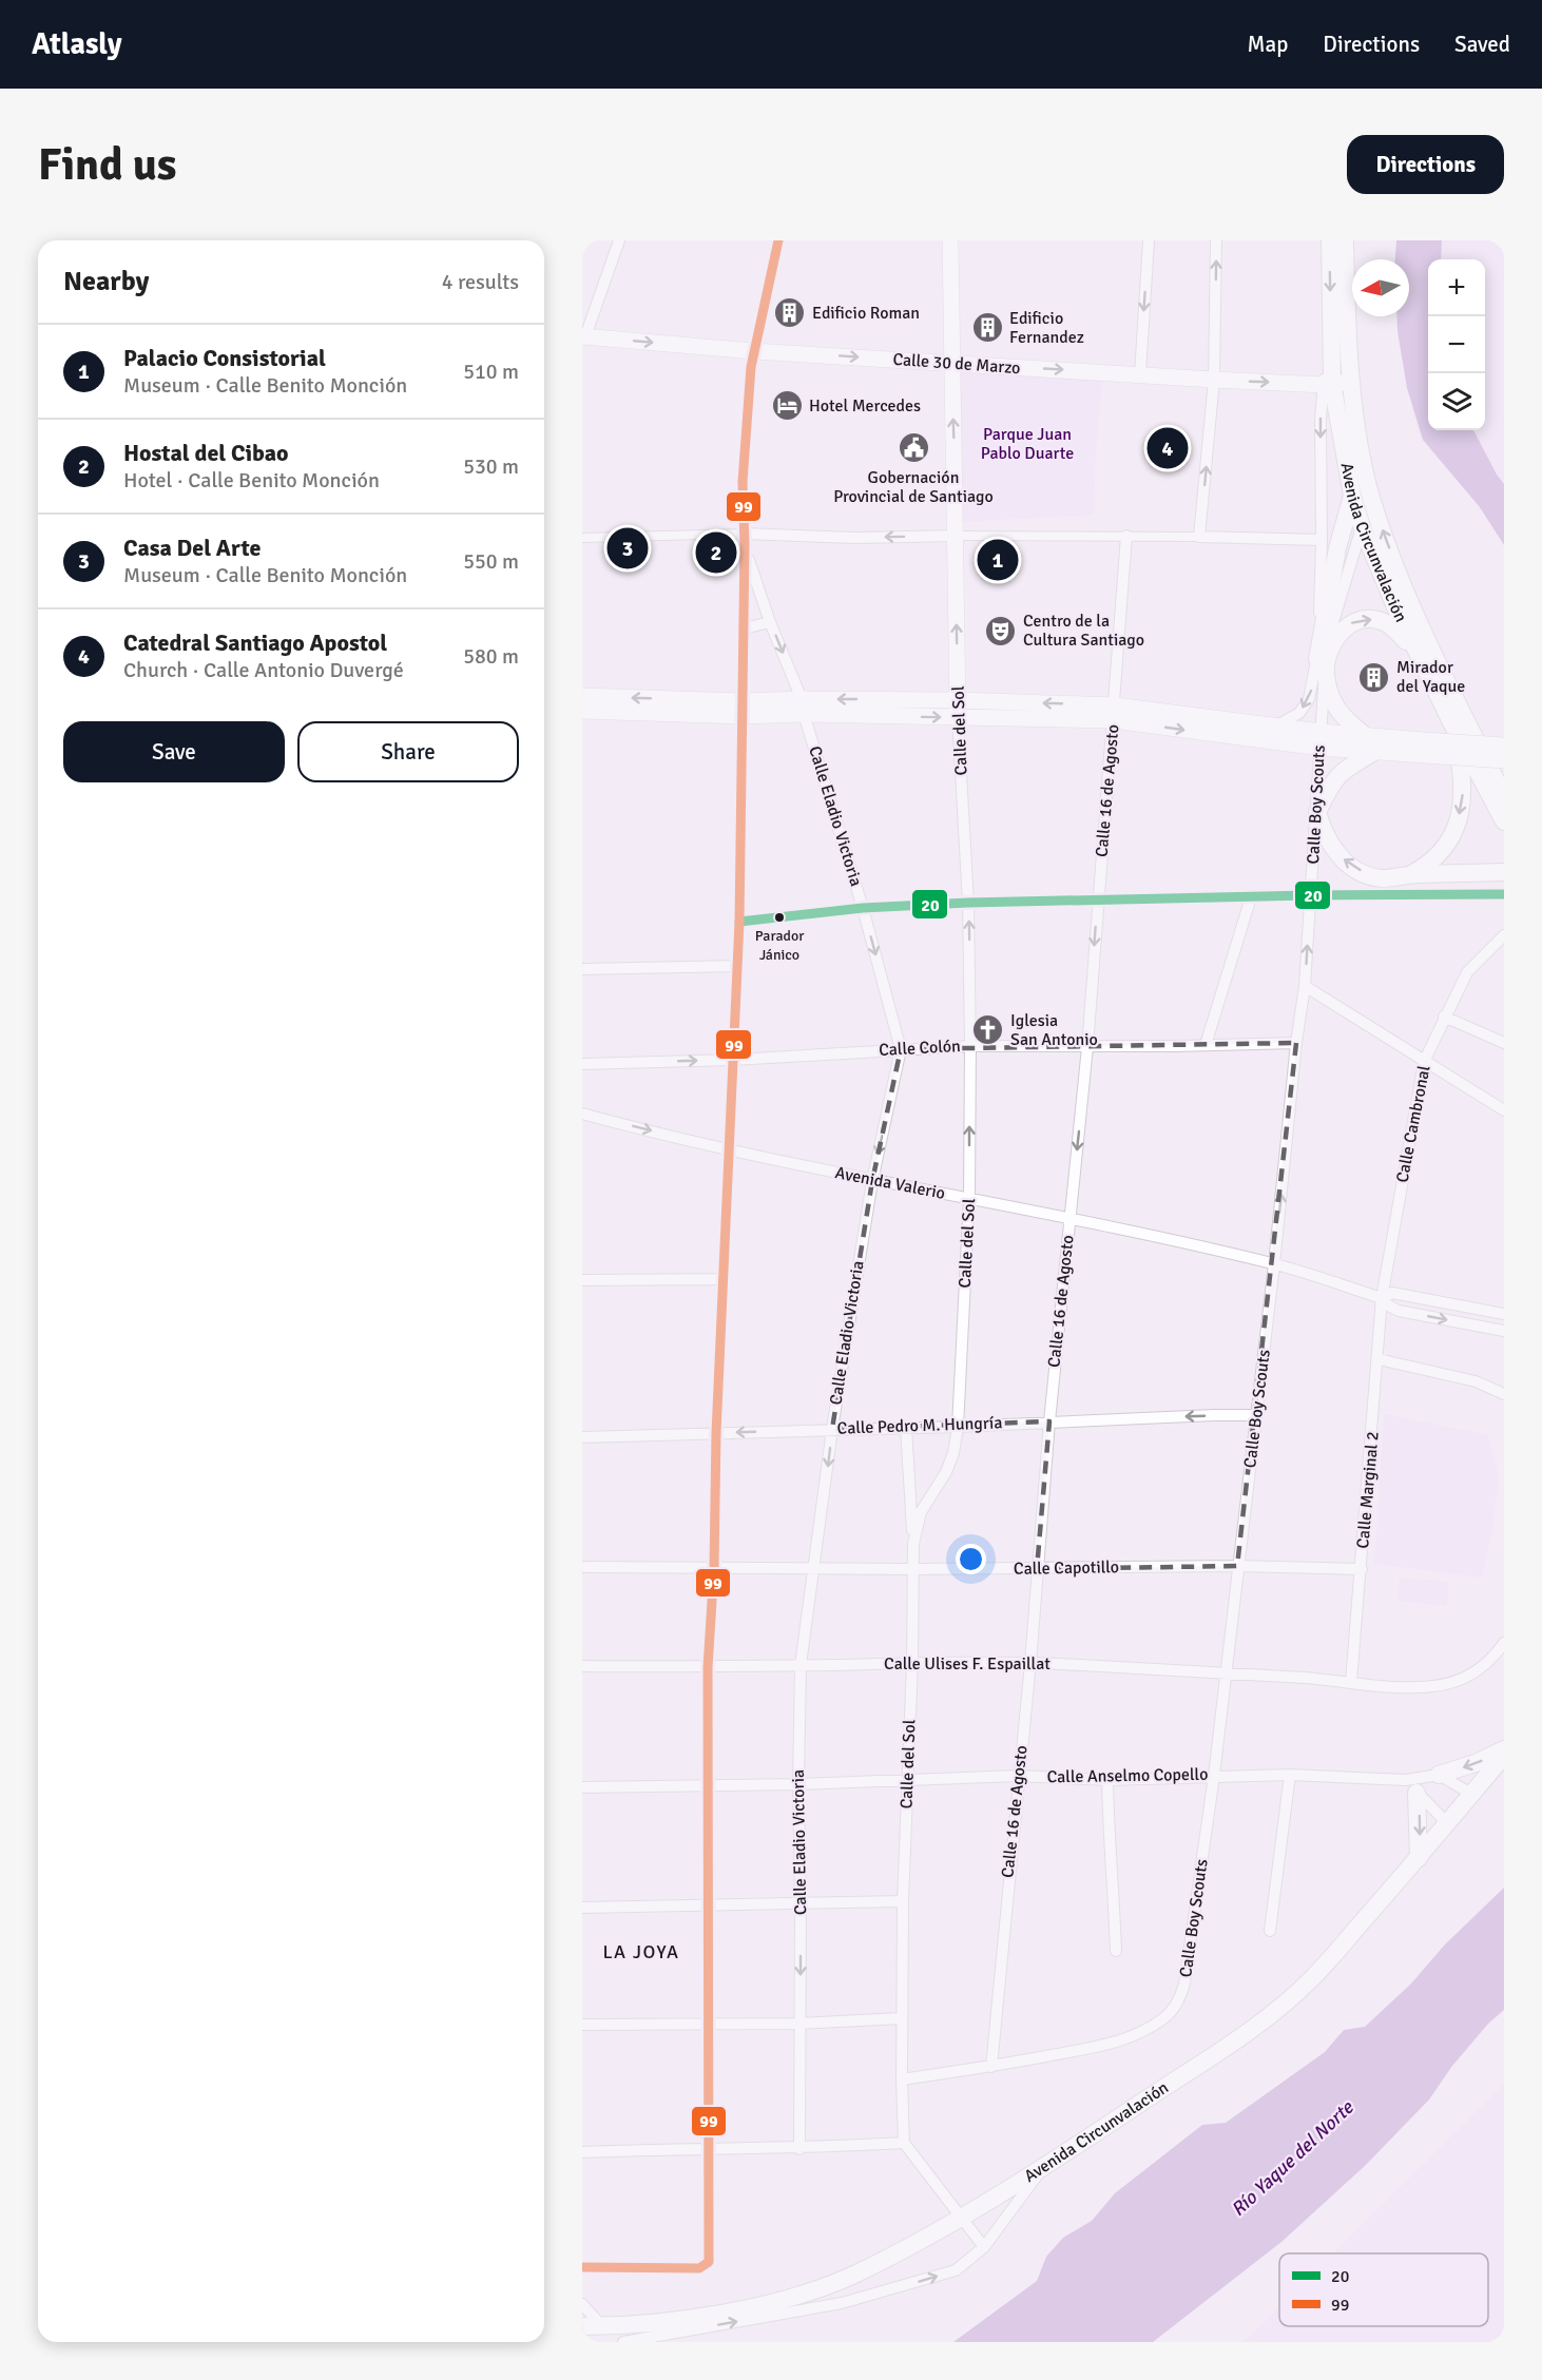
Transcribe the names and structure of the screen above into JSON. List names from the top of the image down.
{
  "streets": {
    "main road": ["Calle 30 de Marzo", "Avenida Circunvalación", "Calle del Sol"],
    "street": [
      "Calle 16 de Agosto",
      "Calle Boy Scouts",
      "Calle Eladio Victoria",
      "Calle Colón",
      "Calle Cambronal",
      "Avenida Valerio",
      "Calle Pedro M. Hungría",
      "Calle Marginal 2",
      "Calle Capotillo",
      "Calle Ulises F. Espaillat",
      "Calle Anselmo Copello"
    ]
  },
  "crossings": [
    ["Calle 30 de Marzo", "Avenida Circunvalación"],
    ["Calle 30 de Marzo", "Calle del Sol"],
    ["Calle 30 de Marzo", "Calle Boy Scouts"],
    ["Avenida Circunvalación", "Calle Boy Scouts"],
    ["Calle del Sol", "Calle Boy Scouts"],
    ["Calle del Sol", "Calle Colón"],
    ["Calle del Sol", "Avenida Valerio"],
    ["Calle del Sol", "Calle Pedro M. Hungría"],
    ["Calle del Sol", "Calle Capotillo"],
    ["Calle del Sol", "Calle Ulises F. Espaillat"],
    ["Calle del Sol", "Calle Anselmo Copello"],
    ["Calle 16 de Agosto", "Calle Boy Scouts"],
    ["Calle 16 de Agosto", "Calle Colón"],
    ["Calle 16 de Agosto", "Avenida Valerio"],
    ["Calle 16 de Agosto", "Calle Pedro M. Hungría"],
    ["Calle 16 de Agosto", "Calle Capotillo"],
    ["Calle 16 de Agosto", "Calle Ulises F. Espaillat"],
    ["Calle 16 de Agosto", "Calle Anselmo Copello"],
    ["Calle Boy Scouts", "Calle Colón"],
    ["Calle Boy Scouts", "Avenida Valerio"],
    ["Calle Boy Scouts", "Calle Pedro M. Hungría"],
    ["Calle Boy Scouts", "Calle Capotillo"],
    ["Calle Boy Scouts", "Calle Ulises F. Espaillat"],
    ["Calle Boy Scouts", "Calle Anselmo Copello"],
    ["Calle Eladio Victoria", "Calle Colón"],
    ["Calle Eladio Victoria", "Avenida Valerio"],
    ["Calle Eladio Victoria", "Calle Pedro M. Hungría"],
    ["Calle Eladio Victoria", "Calle Capotillo"],
    ["Calle Eladio Victoria", "Calle Ulises F. Espaillat"],
    ["Calle Eladio Victoria", "Calle Anselmo Copello"],
    ["Calle Cambronal", "Avenida Valerio"],
    ["Calle Cambronal", "Calle Marginal 2"],
    ["Avenida Valerio", "Calle Marginal 2"],
    ["Calle Marginal 2", "Calle Capotillo"],
    ["Calle Marginal 2", "Calle Ulises F. Espaillat"]
  ],
  "one_way": ["Calle 30 de Marzo", "Calle Pedro M. Hungría"],
  "districts": ["LA JOYA"],
  "water": ["Río Yaque del Norte"],
  "parks": ["Parque Juan Pablo Duarte"],
  "places": {
    "building": ["Edificio Roman", "Edificio Fernandez", "Mirador del Yaque"],
    "hotel": ["Hotel Mercedes"],
    "public building": ["Gobernación Provincial de Santiago"],
    "theatre": ["Centro de la Cultura Santiago"],
    "other": ["Parador Jánico"],
    "church": ["Iglesia San Antonio"]
  },
  "lines": ["transit line 99", "transit line 20"],
  "legend": ["20", "99"],
  "north": "left",
  "page": {
    "header": "Atlasly",
    "nav": ["Map", "Directions", "Saved"],
    "buttons": [
      "Directions",
      ["Save", "Share"]
    ],
    "title": "Find us",
    "heading": ["Nearby", "4 results"],
    "map_buttons": ["+", "−"],
    "list": [
      {
        "mark": "1",
        "name": "Palacio Consistorial",
        "note": "Museum · Calle Benito Monción",
        "value": "510 m"
      },
      {
        "mark": "2",
        "name": "Hostal del Cibao",
        "note": "Hotel · Calle Benito Monción",
        "value": "530 m"
      },
      {
        "mark": "3",
        "name": "Casa Del Arte",
        "note": "Museum · Calle Benito Monción",
        "value": "550 m"
      },
      {
        "mark": "4",
        "name": "Catedral Santiago Apostol",
        "note": "Church · Calle Antonio Duvergé",
        "value": "580 m"
      }
    ],
    "pins": [
      "4",
      "3",
      "2",
      "1"
    ]
  }
}
